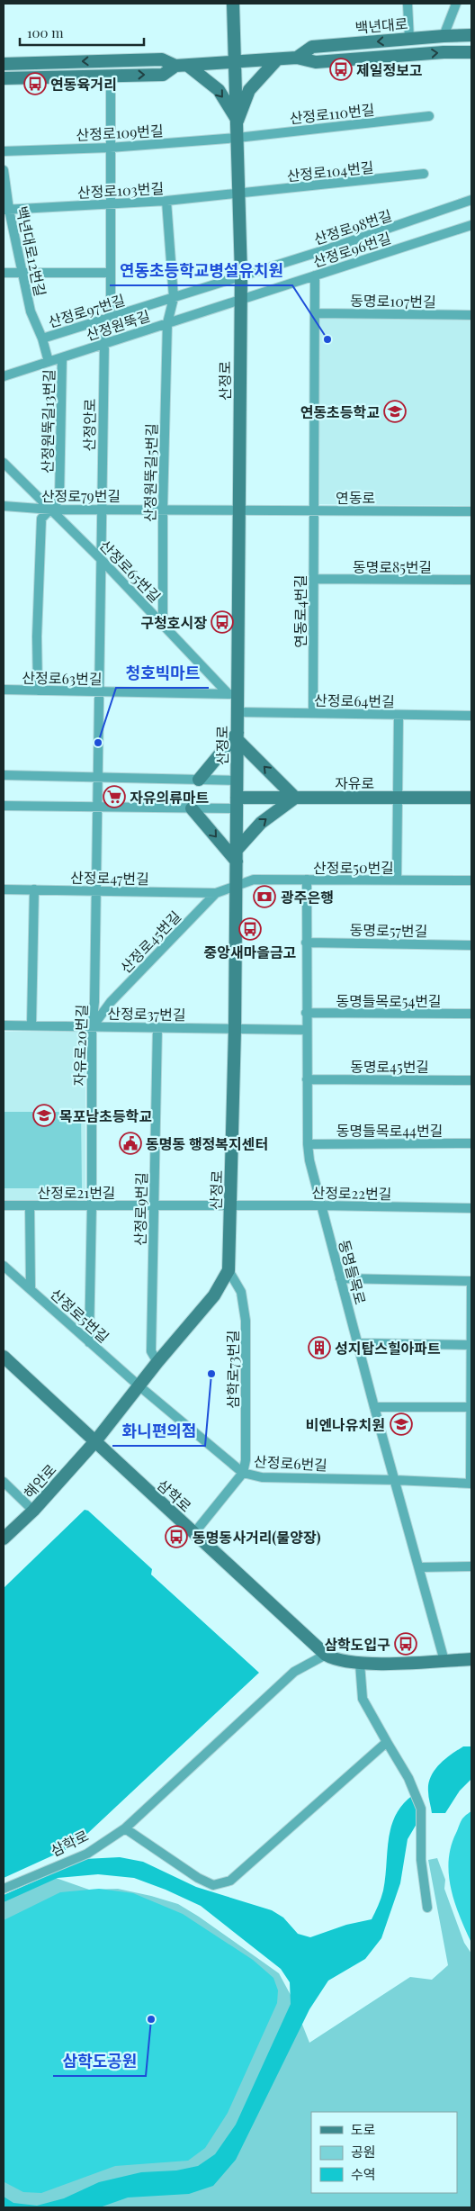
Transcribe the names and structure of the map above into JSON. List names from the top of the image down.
{
  "streets": {
    "street": [
      "백년대로",
      "산정로110번길",
      "산정로109번길",
      "산정로104번길",
      "산정로103번길",
      "산정로98번길",
      "산정로96번길",
      "백년대로12번길",
      "동명로107번길",
      "산정로97번길",
      "산정원뚝길",
      "산정로",
      "산정원뚝길13번길",
      "산정안로",
      "산정원뚝길5번길",
      "산정로79번길",
      "연동로",
      "동명로85번길",
      "산정로65번길",
      "연동로4번길",
      "산정로63번길",
      "산정로64번길",
      "자유로",
      "산정로50번길",
      "산정로47번길",
      "동명로57번길",
      "산정로45번길",
      "동명들목로54번길",
      "산정로37번길",
      "자유로20번길",
      "동명로45번길",
      "동명들목로44번길",
      "산정로21번길",
      "산정로22번길",
      "산정로9번길",
      "동명들목로",
      "산정로5번길",
      "삼학로73번길",
      "산정로6번길",
      "해안로",
      "삼학로"
    ]
  },
  "crossings": [
    ["백년대로", "산정로"],
    ["백년대로", "산정안로"],
    ["산정로110번길", "산정로109번길"],
    ["산정로110번길", "산정로"],
    ["산정로109번길", "산정로"],
    ["산정로109번길", "산정안로"],
    ["산정로104번길", "산정로103번길"],
    ["산정로104번길", "산정로"],
    ["산정로103번길", "백년대로12번길"],
    ["산정로103번길", "산정로"],
    ["산정로103번길", "산정안로"],
    ["산정로103번길", "산정원뚝길5번길"],
    ["산정로98번길", "산정로97번길"],
    ["산정로98번길", "산정로"],
    ["산정로96번길", "산정원뚝길"],
    ["산정로96번길", "산정로"],
    ["산정로96번길", "연동로4번길"],
    ["백년대로12번길", "산정로97번길"],
    ["백년대로12번길", "산정원뚝길"],
    ["동명로107번길", "연동로4번길"],
    ["산정로97번길", "산정로"],
    ["산정로97번길", "산정안로"],
    ["산정로97번길", "산정원뚝길5번길"],
    ["산정원뚝길", "산정로"],
    ["산정원뚝길", "산정원뚝길13번길"],
    ["산정원뚝길", "산정안로"],
    ["산정원뚝길", "산정원뚝길5번길"],
    ["산정로", "산정로79번길"],
    ["산정로", "연동로"],
    ["산정로", "산정로65번길"],
    ["산정로", "산정로63번길"],
    ["산정로", "산정로64번길"],
    ["산정로", "자유로"],
    ["산정로", "산정로50번길"],
    ["산정로", "산정로45번길"],
    ["산정로", "산정로37번길"],
    ["산정로", "산정로21번길"],
    ["산정로", "산정로22번길"],
    ["산정로", "산정로9번길"],
    ["산정로", "산정로5번길"],
    ["산정로", "삼학로73번길"],
    ["산정로", "산정로6번길"],
    ["산정로", "해안로"],
    ["산정로", "삼학로"],
    ["산정원뚝길13번길", "산정로79번길"],
    ["산정원뚝길13번길", "산정로65번길"],
    ["산정원뚝길13번길", "산정로63번길"],
    ["산정안로", "산정로79번길"],
    ["산정안로", "산정로65번길"],
    ["산정안로", "산정로63번길"],
    ["산정안로", "자유로20번길"],
    ["산정원뚝길5번길", "산정로79번길"],
    ["산정원뚝길5번길", "산정로65번길"],
    ["산정로79번길", "연동로"],
    ["산정로79번길", "산정로65번길"],
    ["연동로", "연동로4번길"],
    ["동명로85번길", "연동로4번길"],
    ["산정로65번길", "산정로63번길"],
    ["연동로4번길", "산정로64번길"],
    ["자유로", "자유로20번길"],
    ["산정로50번길", "산정로45번길"],
    ["산정로50번길", "동명들목로"],
    ["산정로47번길", "산정로45번길"],
    ["산정로47번길", "자유로20번길"],
    ["동명로57번길", "동명들목로"],
    ["산정로45번길", "산정로37번길"],
    ["산정로45번길", "자유로20번길"],
    ["동명들목로54번길", "동명들목로"],
    ["산정로37번길", "자유로20번길"],
    ["산정로37번길", "산정로9번길"],
    ["산정로37번길", "동명들목로"],
    ["자유로20번길", "산정로21번길"],
    ["자유로20번길", "산정로5번길"],
    ["동명로45번길", "동명들목로"],
    ["동명들목로44번길", "동명들목로"],
    ["산정로21번길", "산정로22번길"],
    ["산정로21번길", "산정로9번길"],
    ["산정로22번길", "동명들목로"],
    ["동명들목로", "산정로6번길"],
    ["동명들목로", "삼학로"],
    ["산정로5번길", "산정로6번길"],
    ["삼학로73번길", "산정로6번길"],
    ["해안로", "삼학로"]
  ],
  "places": {
    "bus stop": [
      "제일정보고",
      "연동육거리",
      "구청호시장",
      "중앙새마을금고",
      "동명동사거리(물양장)",
      "삼학도입구"
    ],
    "other": [
      "연동초등학교병설유치원",
      "청호빅마트",
      "화니편의점",
      "삼학도공원"
    ],
    "school or university": ["연동초등학교", "목포남초등학교", "비엔나유치원"],
    "supermarket": ["자유의류마트"],
    "bank": ["광주은행"],
    "public building": ["동명동 행정복지센터"],
    "building": ["성지탑스힐아파트"]
  },
  "legend": ["도로", "공원", "수역"],
  "scale_bar": "100 m"
}
